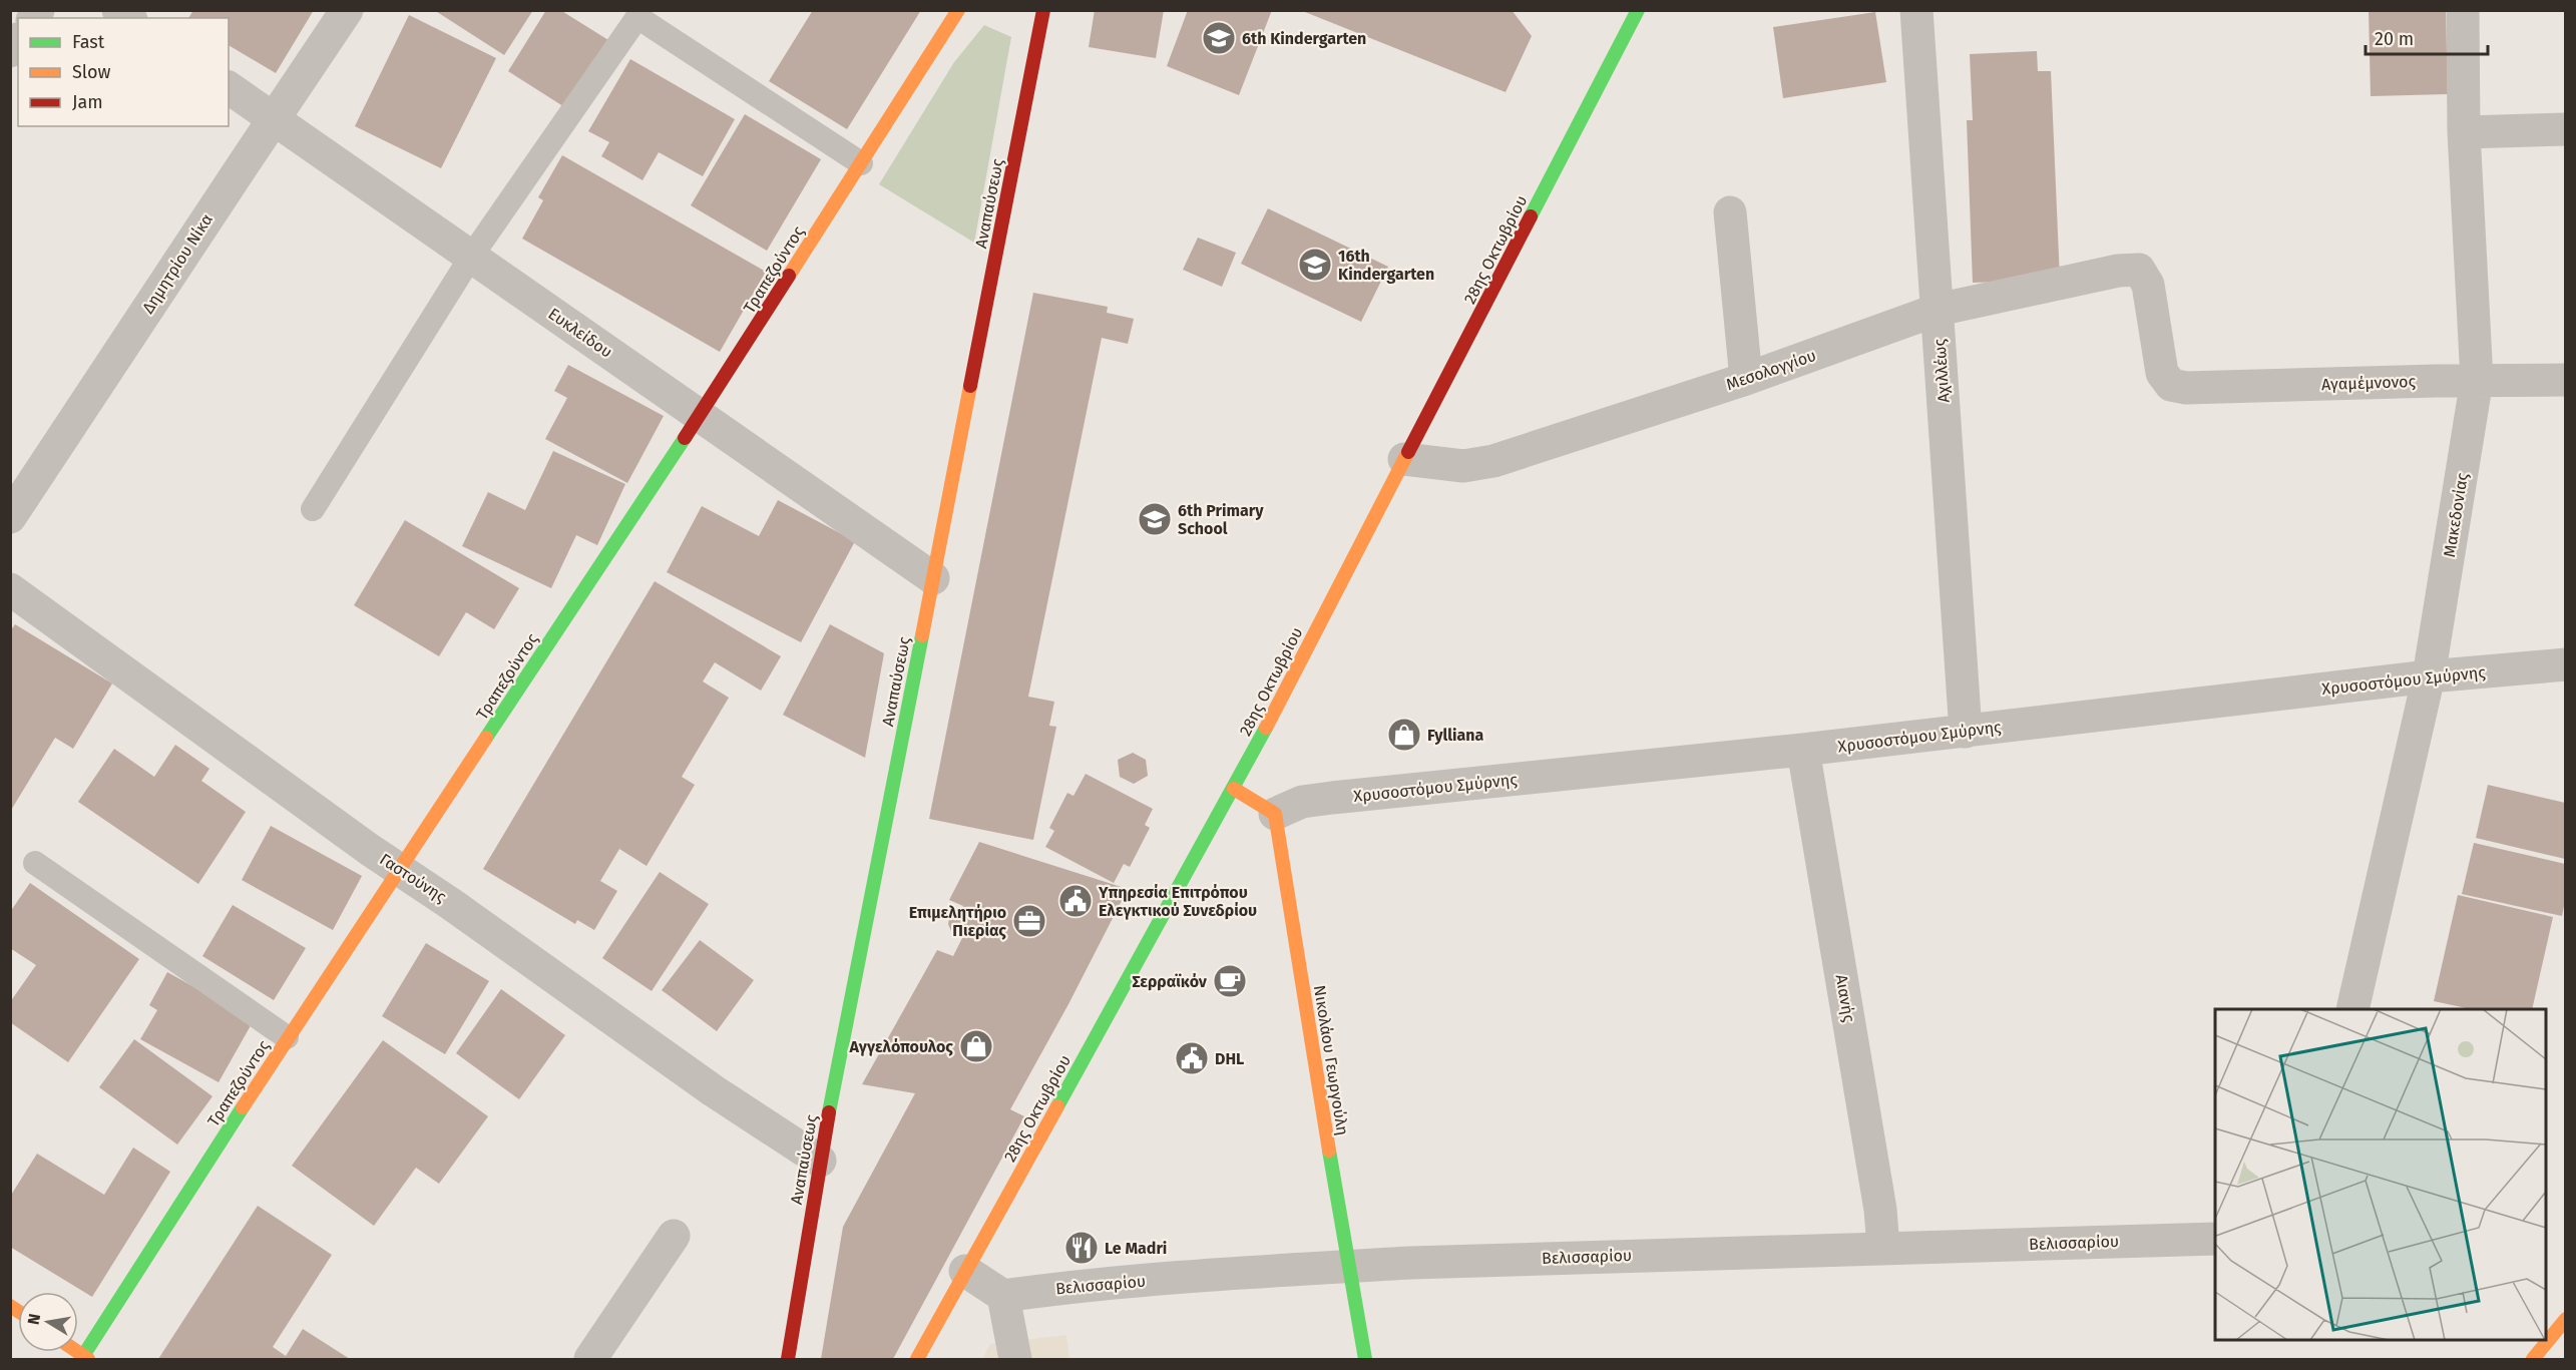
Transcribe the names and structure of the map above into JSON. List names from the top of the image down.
{
  "streets": {
    "street": [
      "Αναπαύσεως",
      "28ης Οκτωβρίου",
      "Δημητρίου Νίκα",
      "Τραπεζούντος",
      "Ευκλείδου",
      "Μεσολογγίου",
      "Αχιλλέως",
      "Αγαμέμνονος",
      "Μακεδονίας",
      "Χρυσοστόμου Σμύρνης",
      "Γαστούνης",
      "Αιανής",
      "Νικολάου Γεωργούλη",
      "Βελισσαρίου"
    ]
  },
  "crossings": [
    ["Αναπαύσεως", "Ευκλείδου"],
    ["Αναπαύσεως", "Γαστούνης"],
    ["28ης Οκτωβρίου", "Μεσολογγίου"],
    ["Δημητρίου Νίκα", "Ευκλείδου"],
    ["Τραπεζούντος", "Ευκλείδου"],
    ["Τραπεζούντος", "Γαστούνης"],
    ["Μεσολογγίου", "Αχιλλέως"],
    ["Μεσολογγίου", "Αγαμέμνονος"],
    ["Αχιλλέως", "Χρυσοστόμου Σμύρνης"],
    ["Αγαμέμνονος", "Μακεδονίας"],
    ["Μακεδονίας", "Χρυσοστόμου Σμύρνης"],
    ["Χρυσοστόμου Σμύρνης", "Αιανής"],
    ["Χρυσοστόμου Σμύρνης", "Νικολάου Γεωργούλη"],
    ["Αιανής", "Βελισσαρίου"],
    ["Νικολάου Γεωργούλη", "Βελισσαρίου"]
  ],
  "places": {
    "school or university": ["6th Kindergarten", "16th Kindergarten", "6th Primary School"],
    "shop": ["Fylliana", "Αγγελόπουλος"],
    "public building": ["Υπηρεσία Επιτρόπου Ελεγκτικού Συνεδρίου", "DHL"],
    "office": ["Επιμελητήριο Πιερίας"],
    "cafe": ["Σερραϊκόν"],
    "restaurant": ["Le Madri"]
  },
  "legend": ["Fast", "Slow", "Jam"],
  "scale_bar": "20 m",
  "north": "left"
}
